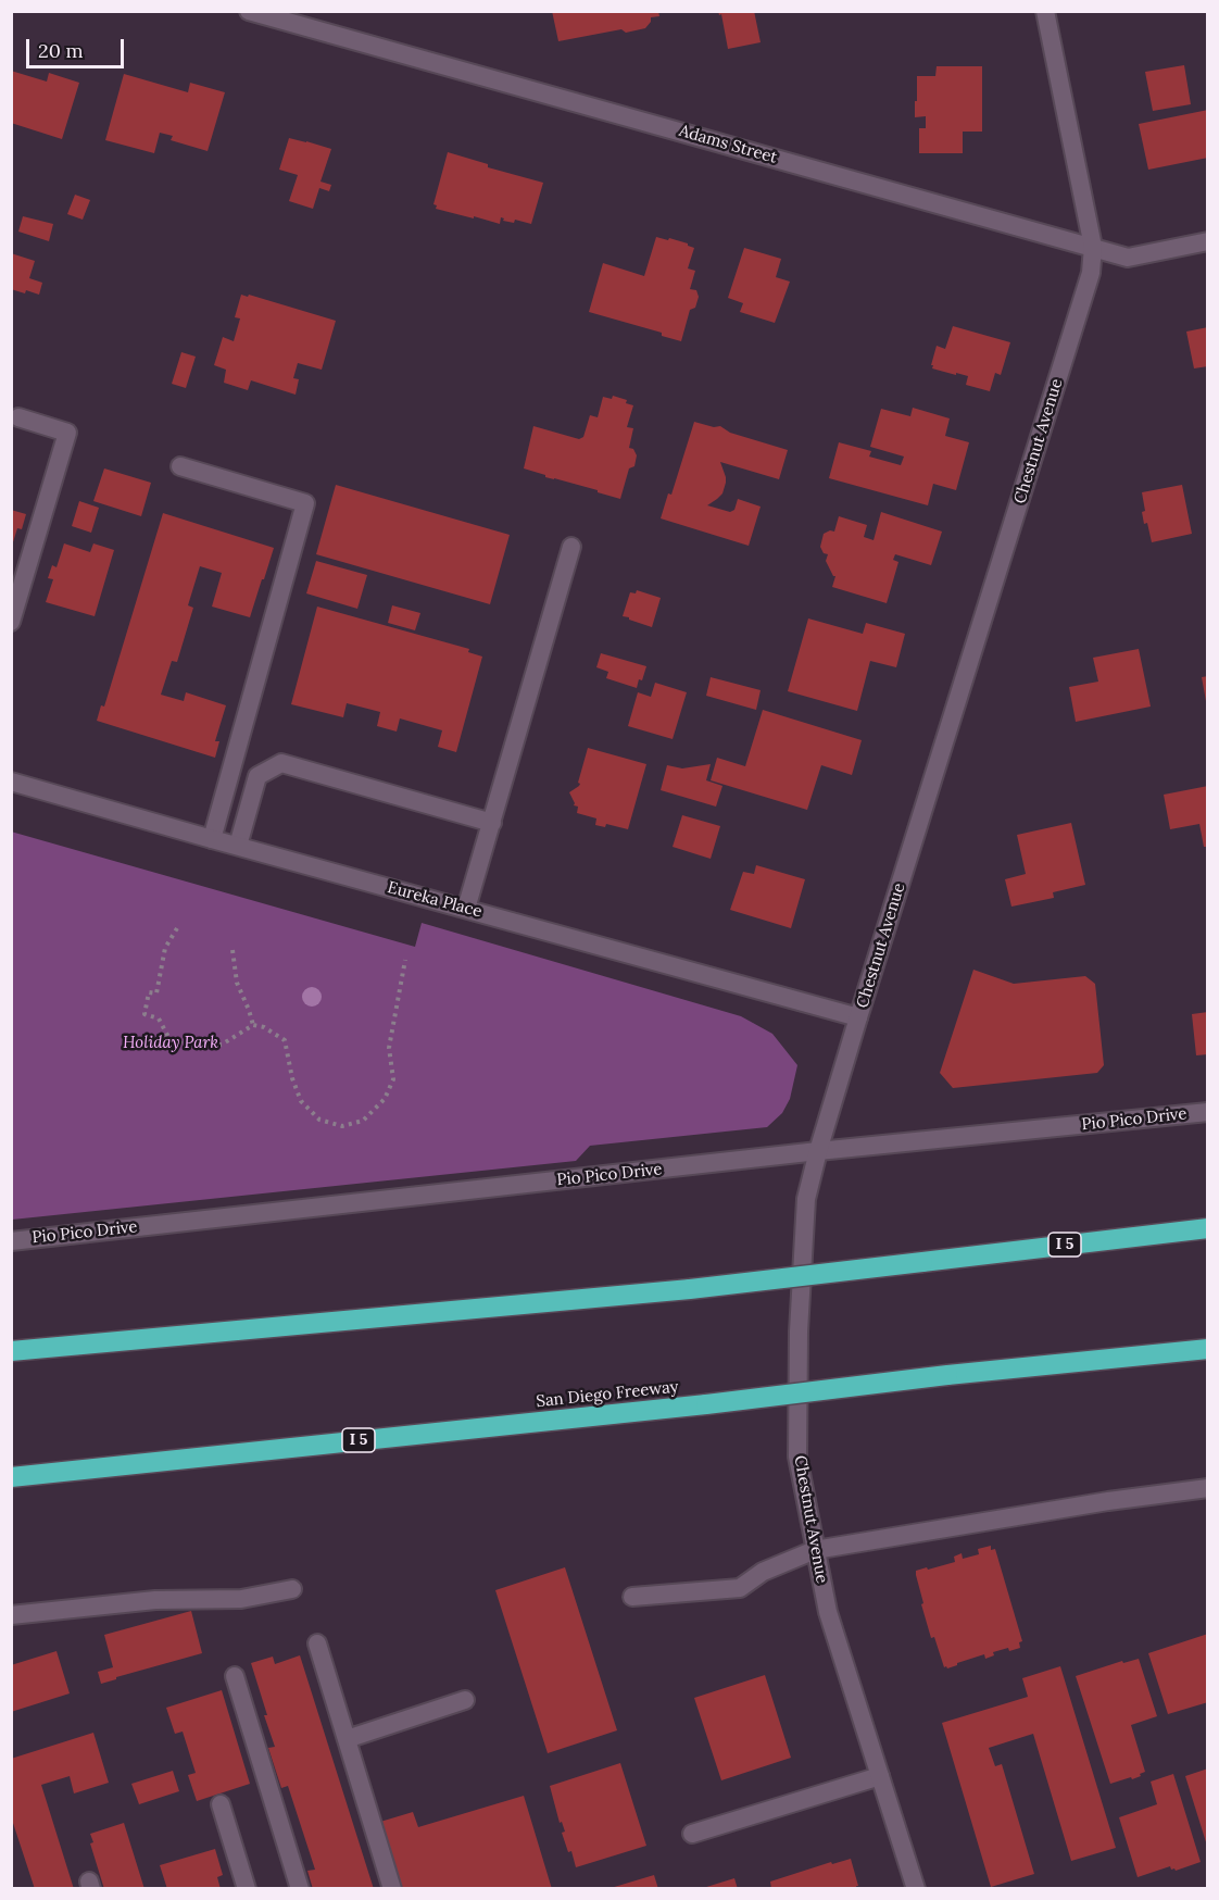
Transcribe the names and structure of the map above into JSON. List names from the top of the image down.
{
  "streets": {
    "highway": ["I 5", "San Diego Freeway"],
    "street": [
      "Adams Street",
      "Chestnut Avenue",
      "Eureka Place",
      "Pio Pico Drive"
    ]
  },
  "crossings": [
    ["Adams Street", "Chestnut Avenue"],
    ["Chestnut Avenue", "Eureka Place"],
    ["Chestnut Avenue", "Pio Pico Drive"]
  ],
  "parks": ["Holiday Park"],
  "scale_bar": "20 m"
}
